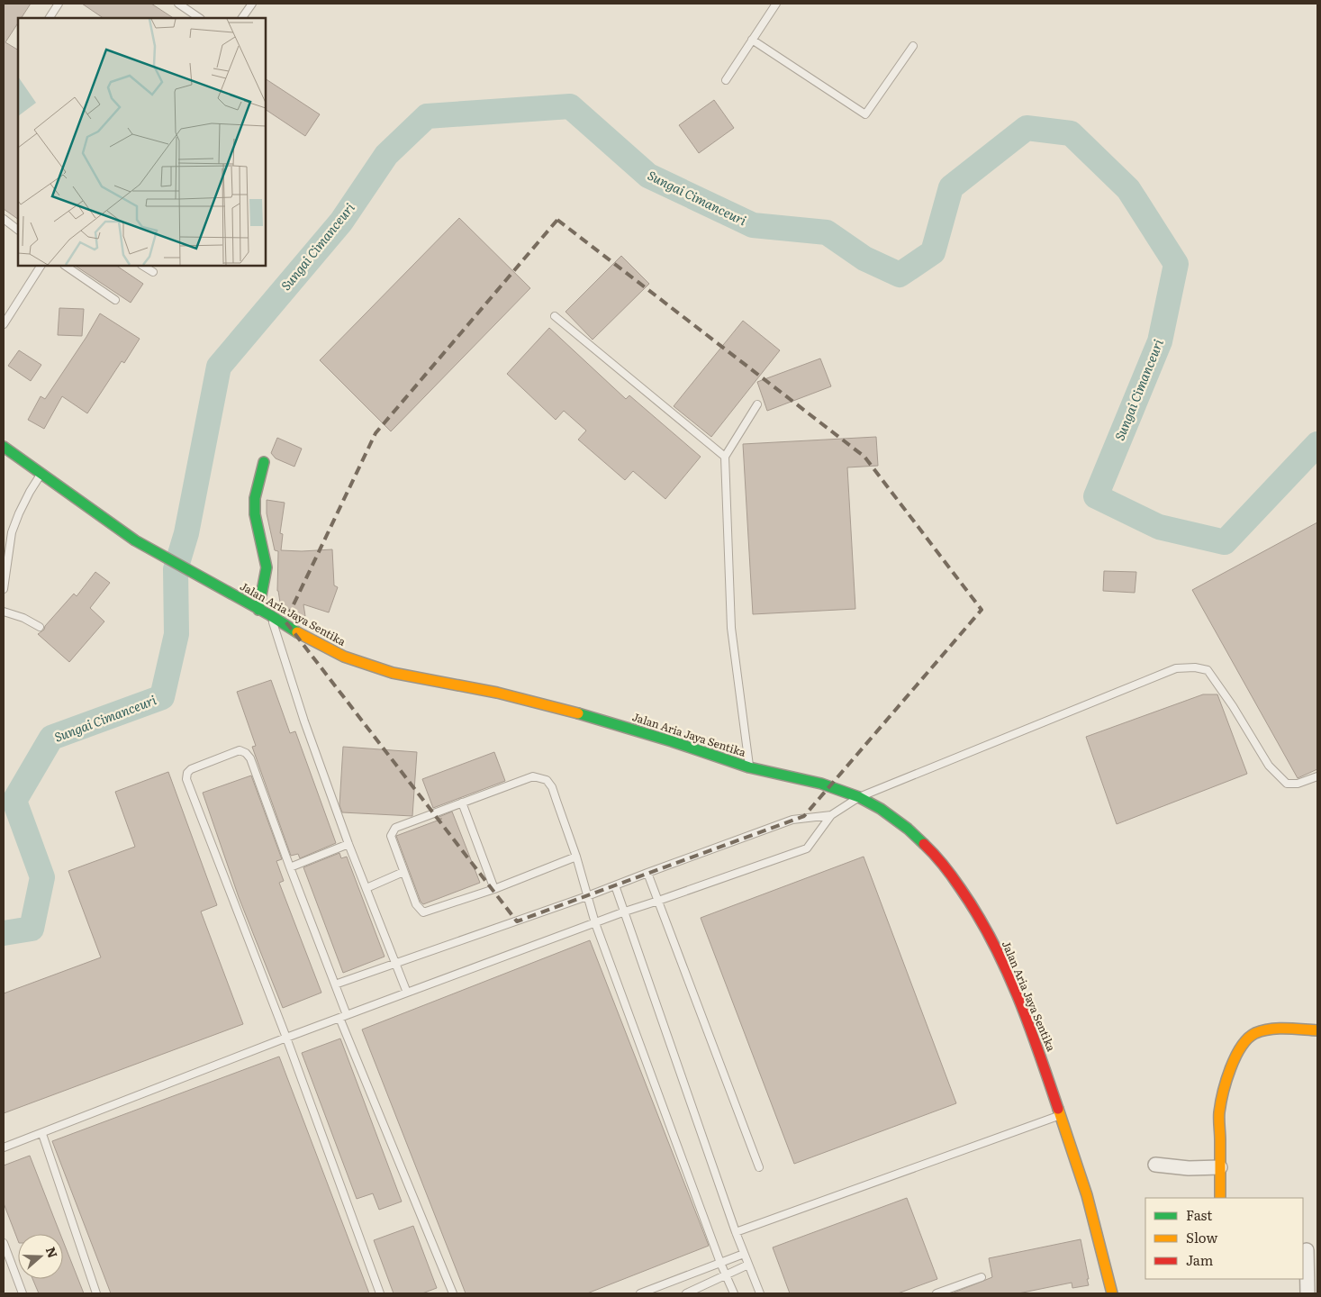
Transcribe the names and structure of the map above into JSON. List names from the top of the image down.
{
  "streets": {
    "street": ["Jalan Aria Jaya Sentika"]
  },
  "water": ["Sungai Cimanceuri"],
  "legend": ["Fast", "Slow", "Jam"],
  "north": "right"
}
